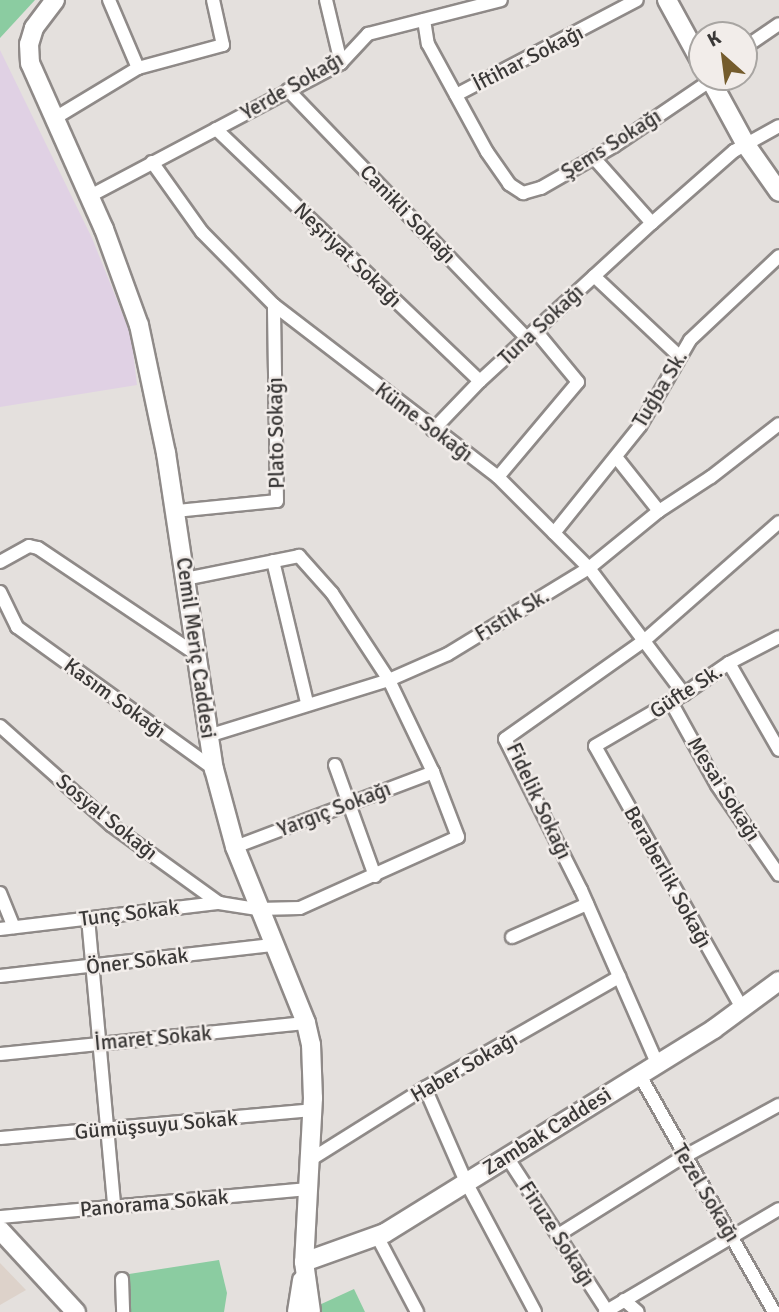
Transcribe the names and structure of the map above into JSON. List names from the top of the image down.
{
  "streets": {
    "street": [
      "İftihar Sokağı",
      "Yerde Sokağı",
      "Şems Sokağı",
      "Canikli Sokağı",
      "Neşriyat Sokağı",
      "Tuna Sokağı",
      "Tuğba Sk.",
      "Küme Sokağı",
      "Plato Sokağı",
      "Fıstık Sk.",
      "Cemil Meriç Caddesi",
      "Güfte Sk.",
      "Kasım Sokağı",
      "Mesai Sokağı",
      "Fidelik Sokağı",
      "Yargıç Sokağı",
      "Sosyal Sokağı",
      "Beraberlik Sokağı",
      "Tunç Sokak",
      "Öner Sokak",
      "İmaret Sokak",
      "Haber Sokağı",
      "Gümüşsuyu Sokak",
      "Zambak Caddesi",
      "Tezel Sokağı",
      "Panorama Sokak",
      "Firuze Sokağı"
    ]
  },
  "crossings": [
    ["İftihar Sokağı", "Şems Sokağı"],
    ["Yerde Sokağı", "Canikli Sokağı"],
    ["Yerde Sokağı", "Neşriyat Sokağı"],
    ["Yerde Sokağı", "Küme Sokağı"],
    ["Yerde Sokağı", "Cemil Meriç Caddesi"],
    ["Canikli Sokağı", "Tuna Sokağı"],
    ["Canikli Sokağı", "Küme Sokağı"],
    ["Neşriyat Sokağı", "Tuna Sokağı"],
    ["Tuna Sokağı", "Küme Sokağı"],
    ["Tuğba Sk.", "Küme Sokağı"],
    ["Küme Sokağı", "Plato Sokağı"],
    ["Küme Sokağı", "Fıstık Sk."],
    ["Küme Sokağı", "Güfte Sk."],
    ["Küme Sokağı", "Fidelik Sokağı"],
    ["Plato Sokağı", "Cemil Meriç Caddesi"],
    ["Fıstık Sk.", "Cemil Meriç Caddesi"],
    ["Cemil Meriç Caddesi", "Kasım Sokağı"],
    ["Cemil Meriç Caddesi", "Yargıç Sokağı"],
    ["Cemil Meriç Caddesi", "Tunç Sokak"],
    ["Cemil Meriç Caddesi", "Öner Sokak"],
    ["Cemil Meriç Caddesi", "İmaret Sokak"],
    ["Cemil Meriç Caddesi", "Haber Sokağı"],
    ["Cemil Meriç Caddesi", "Gümüşsuyu Sokak"],
    ["Cemil Meriç Caddesi", "Zambak Caddesi"],
    ["Cemil Meriç Caddesi", "Panorama Sokak"],
    ["Güfte Sk.", "Mesai Sokağı"],
    ["Güfte Sk.", "Beraberlik Sokağı"],
    ["Fidelik Sokağı", "Haber Sokağı"],
    ["Fidelik Sokağı", "Zambak Caddesi"],
    ["Yargıç Sokağı", "Tunç Sokak"],
    ["Sosyal Sokağı", "Tunç Sokak"],
    ["Beraberlik Sokağı", "Zambak Caddesi"],
    ["Zambak Caddesi", "Tezel Sokağı"],
    ["Zambak Caddesi", "Firuze Sokağı"]
  ],
  "north": "top left"
}
